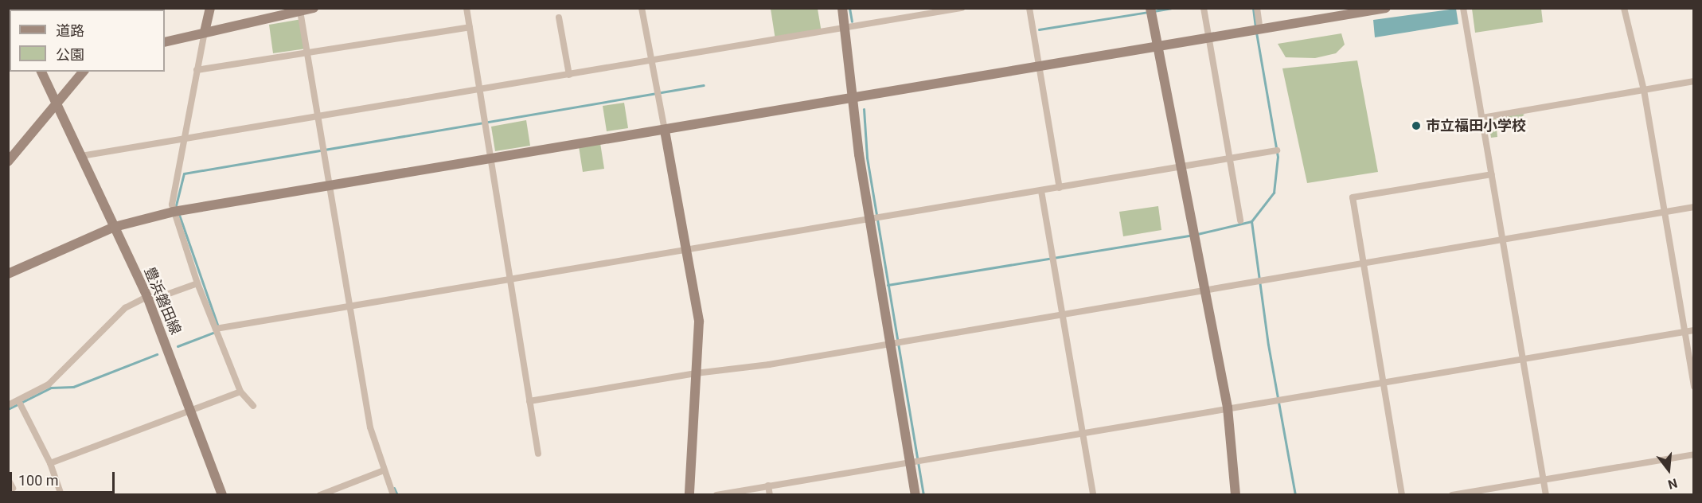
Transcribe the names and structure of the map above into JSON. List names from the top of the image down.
{
  "streets": {
    "street": ["豊浜磐田線"]
  },
  "places": ["市立福田小学校"],
  "legend": ["道路", "公園"],
  "scale_bar": "100 m",
  "north": "bottom"
}
